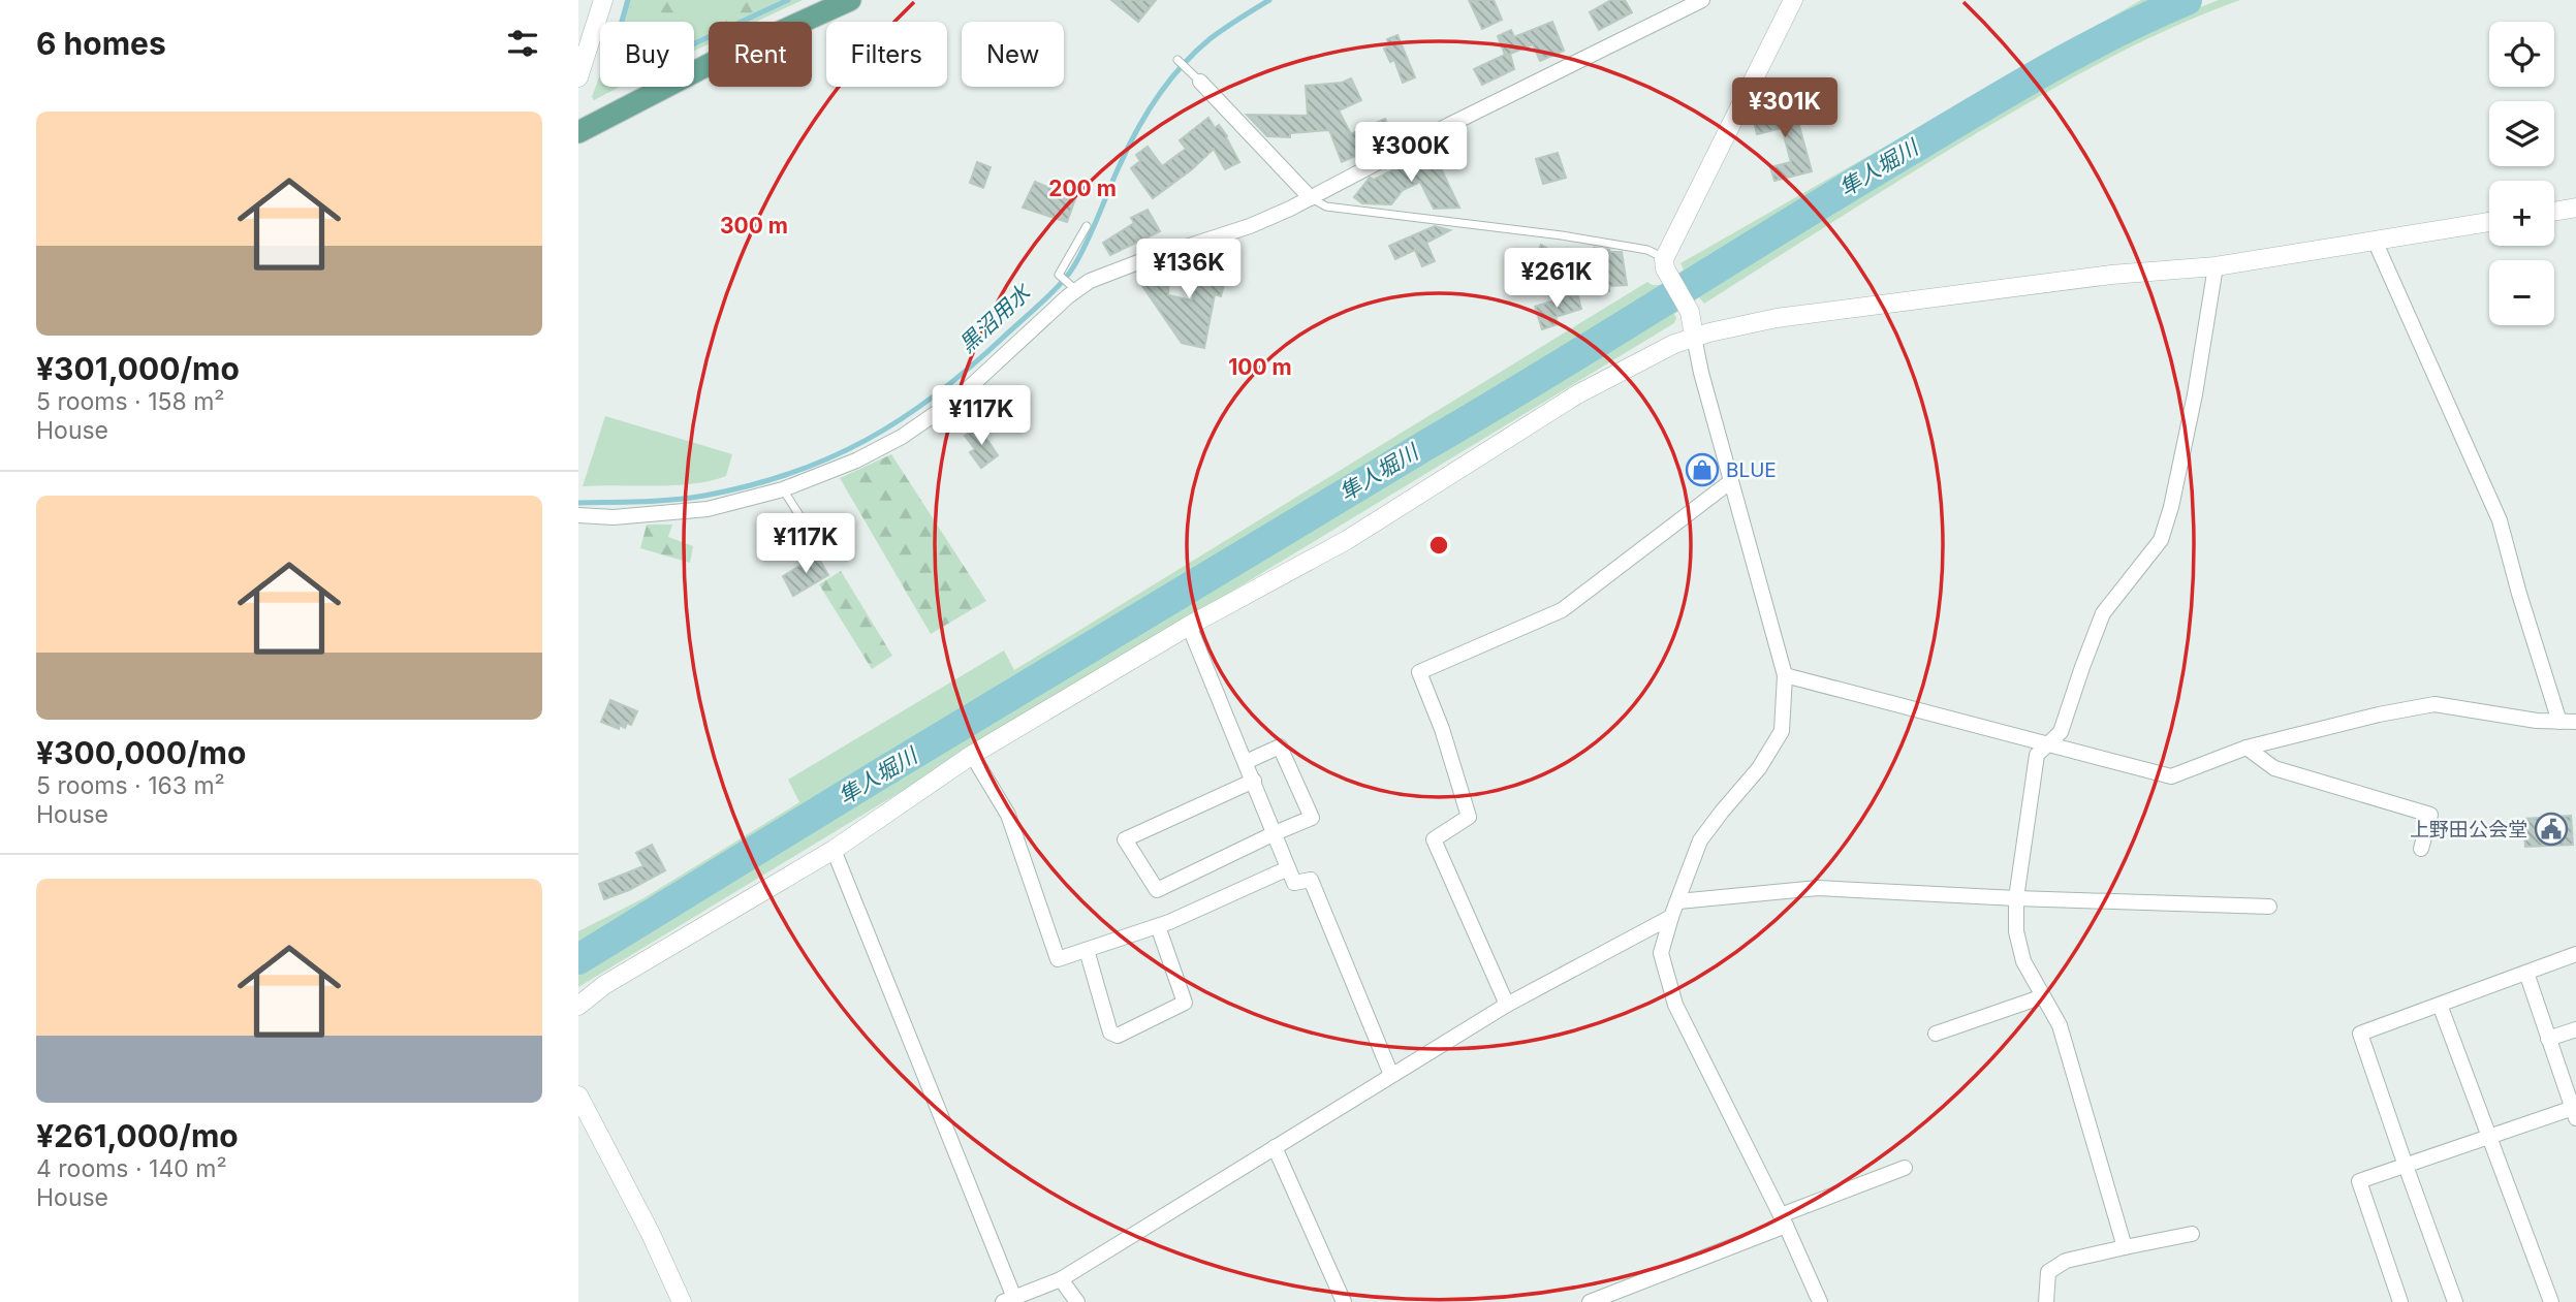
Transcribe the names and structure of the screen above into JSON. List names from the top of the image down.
{
  "water": ["隼人堀川", "黒沼用水"],
  "places": {
    "shop": ["BLUE"],
    "public building": ["上野田公会堂"]
  },
  "page": {
    "heading": "6 homes",
    "map_buttons": ["+", "−"],
    "chip": [
      "Buy",
      "Rent",
      "Filters",
      "New"
    ],
    "price": [
      "¥301K",
      "¥300K",
      "¥136K",
      "¥261K",
      "¥117K",
      "¥117K"
    ],
    "list": [
      {
        "name": "¥301,000/mo",
        "note": "5 rooms · 158 m² · House"
      },
      {
        "name": "¥300,000/mo",
        "note": "5 rooms · 163 m² · House"
      },
      {
        "name": "¥261,000/mo",
        "note": "4 rooms · 140 m² · House"
      }
    ]
  },
  "rings": ["200 m", "300 m", "100 m"]
}
